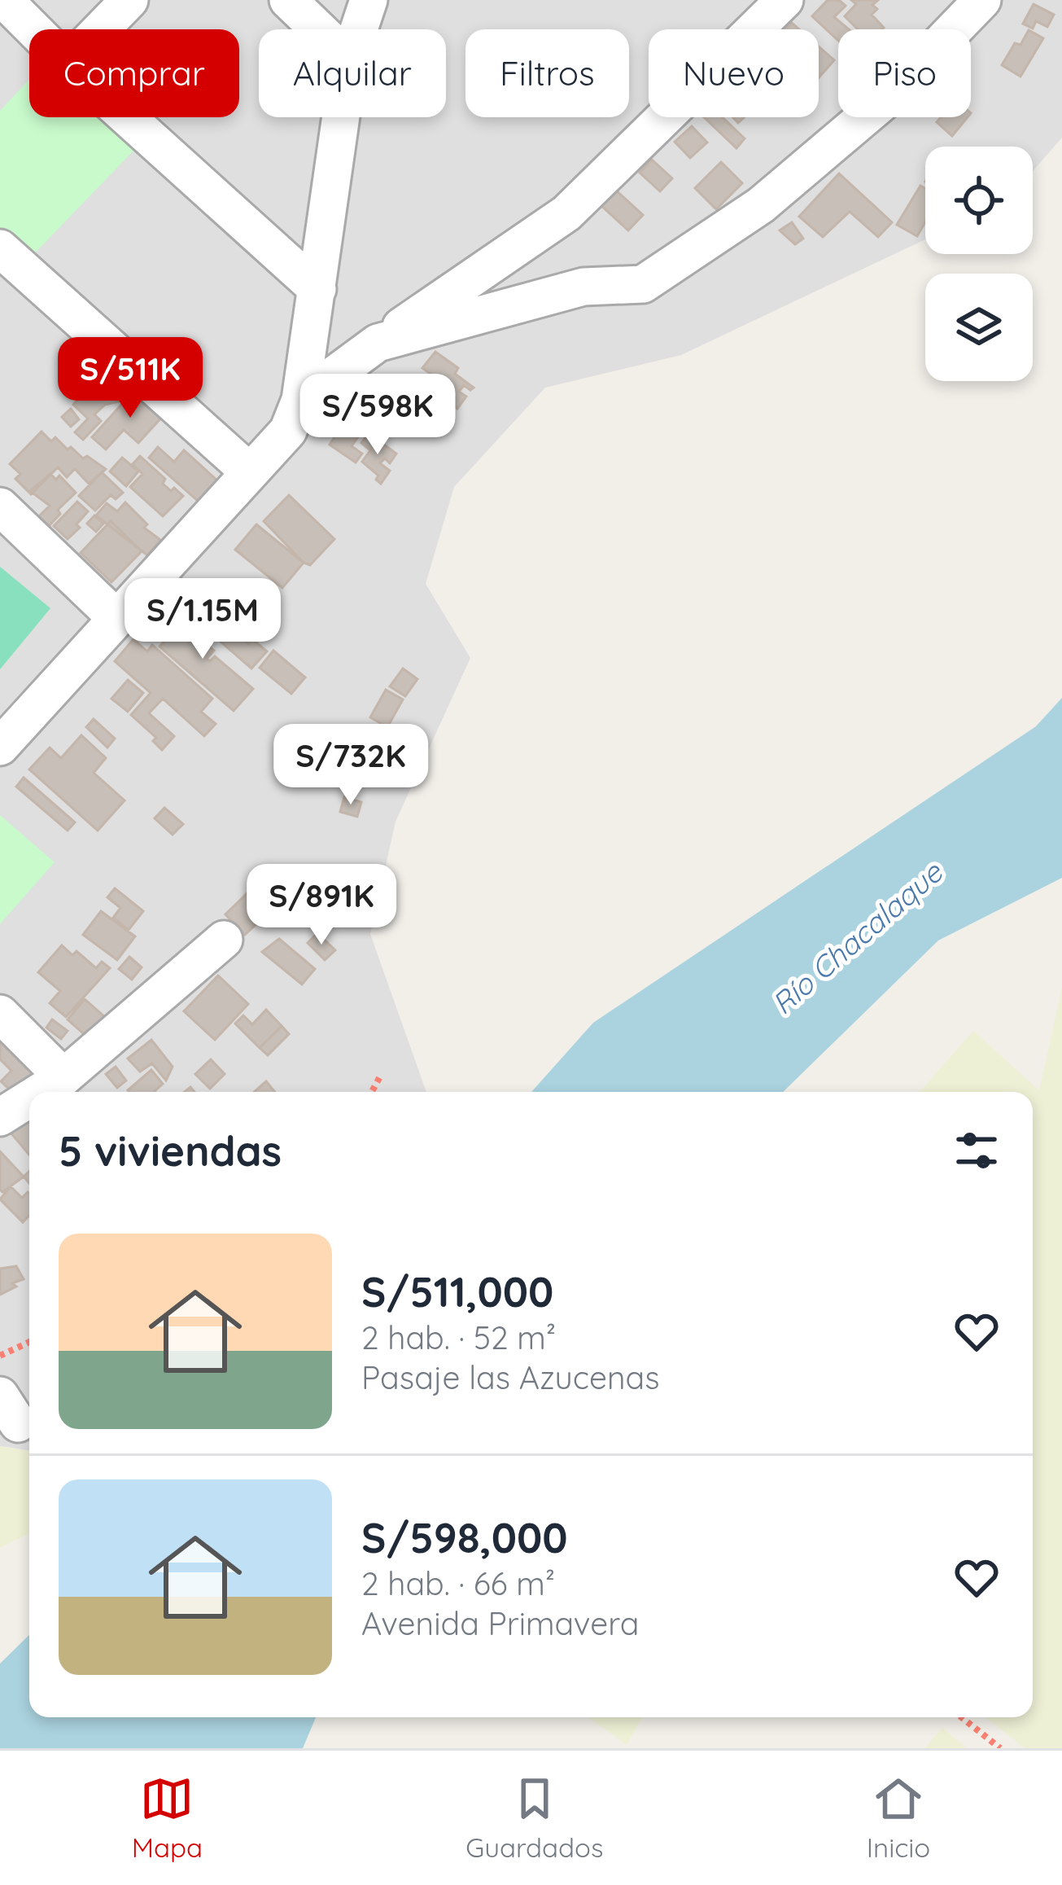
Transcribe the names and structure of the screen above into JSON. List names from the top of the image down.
{
  "water": ["Río Chacalaque"],
  "page": {
    "chip": [
      "Comprar",
      "Alquilar",
      "Filtros",
      "Nuevo",
      "Piso"
    ],
    "price": [
      "S/511K",
      "S/598K",
      "S/1.15M",
      "S/732K",
      "S/891K"
    ],
    "heading": "5 viviendas",
    "list": [
      {
        "name": "S/511,000",
        "note": "2 hab. · 52 m² · Pasaje las Azucenas"
      },
      {
        "name": "S/598,000",
        "note": "2 hab. · 66 m² · Avenida Primavera"
      }
    ],
    "tabs": ["Mapa", "Guardados", "Inicio"]
  }
}
